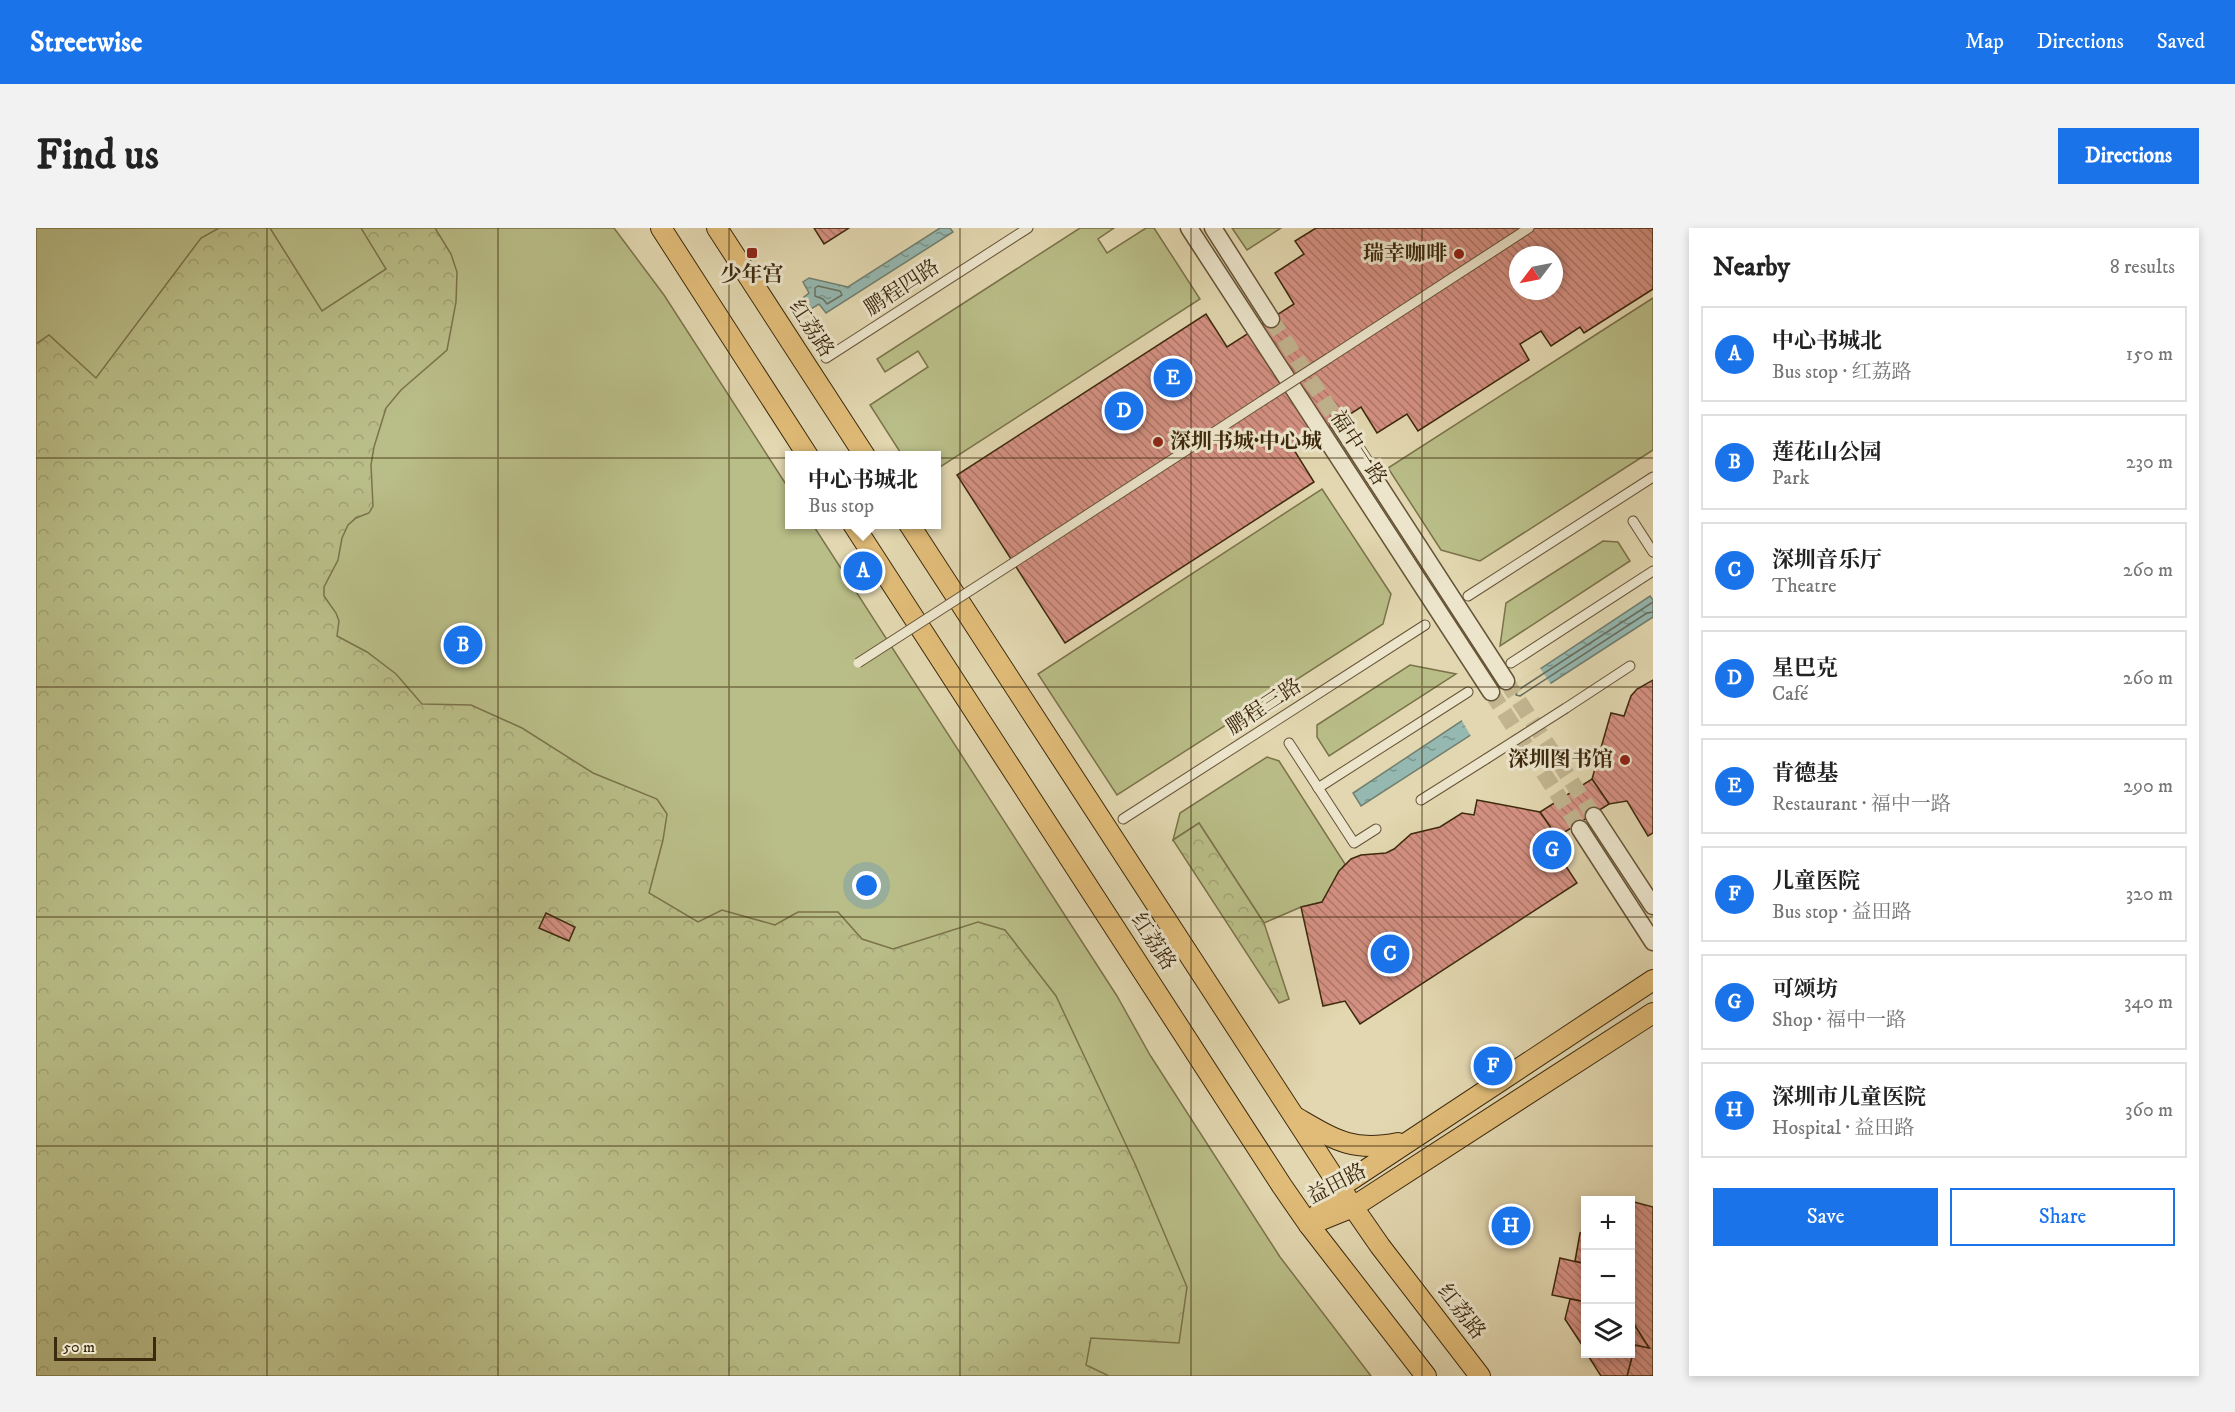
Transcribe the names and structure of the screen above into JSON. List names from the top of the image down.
{
  "streets": {
    "main road": ["红荔路", "益田路"],
    "street": ["鹏程四路", "福中一路", "鹏程三路"]
  },
  "crossings": [
    ["红荔路", "益田路"]
  ],
  "places": {
    "transit": ["少年宫"],
    "other": ["瑞幸咖啡", "深圳书城·中心城", "深圳图书馆"]
  },
  "scale_bar": "50 m",
  "north": "bottom left",
  "page": {
    "header": "Streetwise",
    "nav": ["Map", "Directions", "Saved"],
    "buttons": [
      "Directions",
      ["Save", "Share"]
    ],
    "title": "Find us",
    "heading": ["Nearby", "8 results"],
    "list": [
      {
        "mark": "A",
        "name": "中心书城北",
        "note": "Bus stop · 红荔路",
        "value": "150 m"
      },
      {
        "mark": "B",
        "name": "莲花山公园",
        "note": "Park",
        "value": "230 m"
      },
      {
        "mark": "C",
        "name": "深圳音乐厅",
        "note": "Theatre",
        "value": "260 m"
      },
      {
        "mark": "D",
        "name": "星巴克",
        "note": "Café",
        "value": "260 m"
      },
      {
        "mark": "E",
        "name": "肯德基",
        "note": "Restaurant · 福中一路",
        "value": "290 m"
      },
      {
        "mark": "F",
        "name": "儿童医院",
        "note": "Bus stop · 益田路",
        "value": "320 m"
      },
      {
        "mark": "G",
        "name": "可颂坊",
        "note": "Shop · 福中一路",
        "value": "340 m"
      },
      {
        "mark": "H",
        "name": "深圳市儿童医院",
        "note": "Hospital · 益田路",
        "value": "360 m"
      }
    ],
    "pins": [
      "E",
      "D",
      "A",
      "B",
      "G",
      "C",
      "F",
      "H"
    ],
    "popup": ["中心书城北", "Bus stop"],
    "map_buttons": ["+", "−"],
    "scale": "50 m"
  }
}
